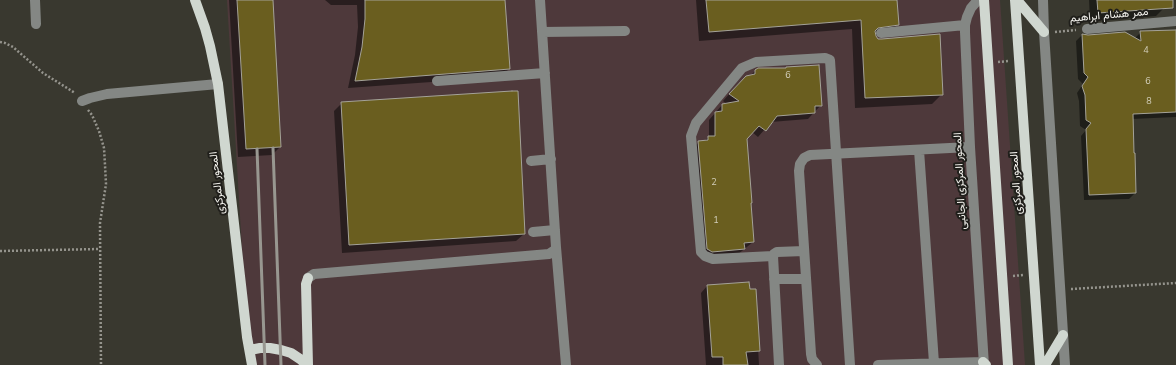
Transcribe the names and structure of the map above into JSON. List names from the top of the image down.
{
  "streets": {
    "main road": ["المحور المركزى"],
    "street": ["ممر هشام ابراهيم", "المحور المركزى الجانبى"]
  },
  "house_numbers": [
    "4",
    "6",
    "6",
    "8",
    "2",
    "1"
  ]
}
